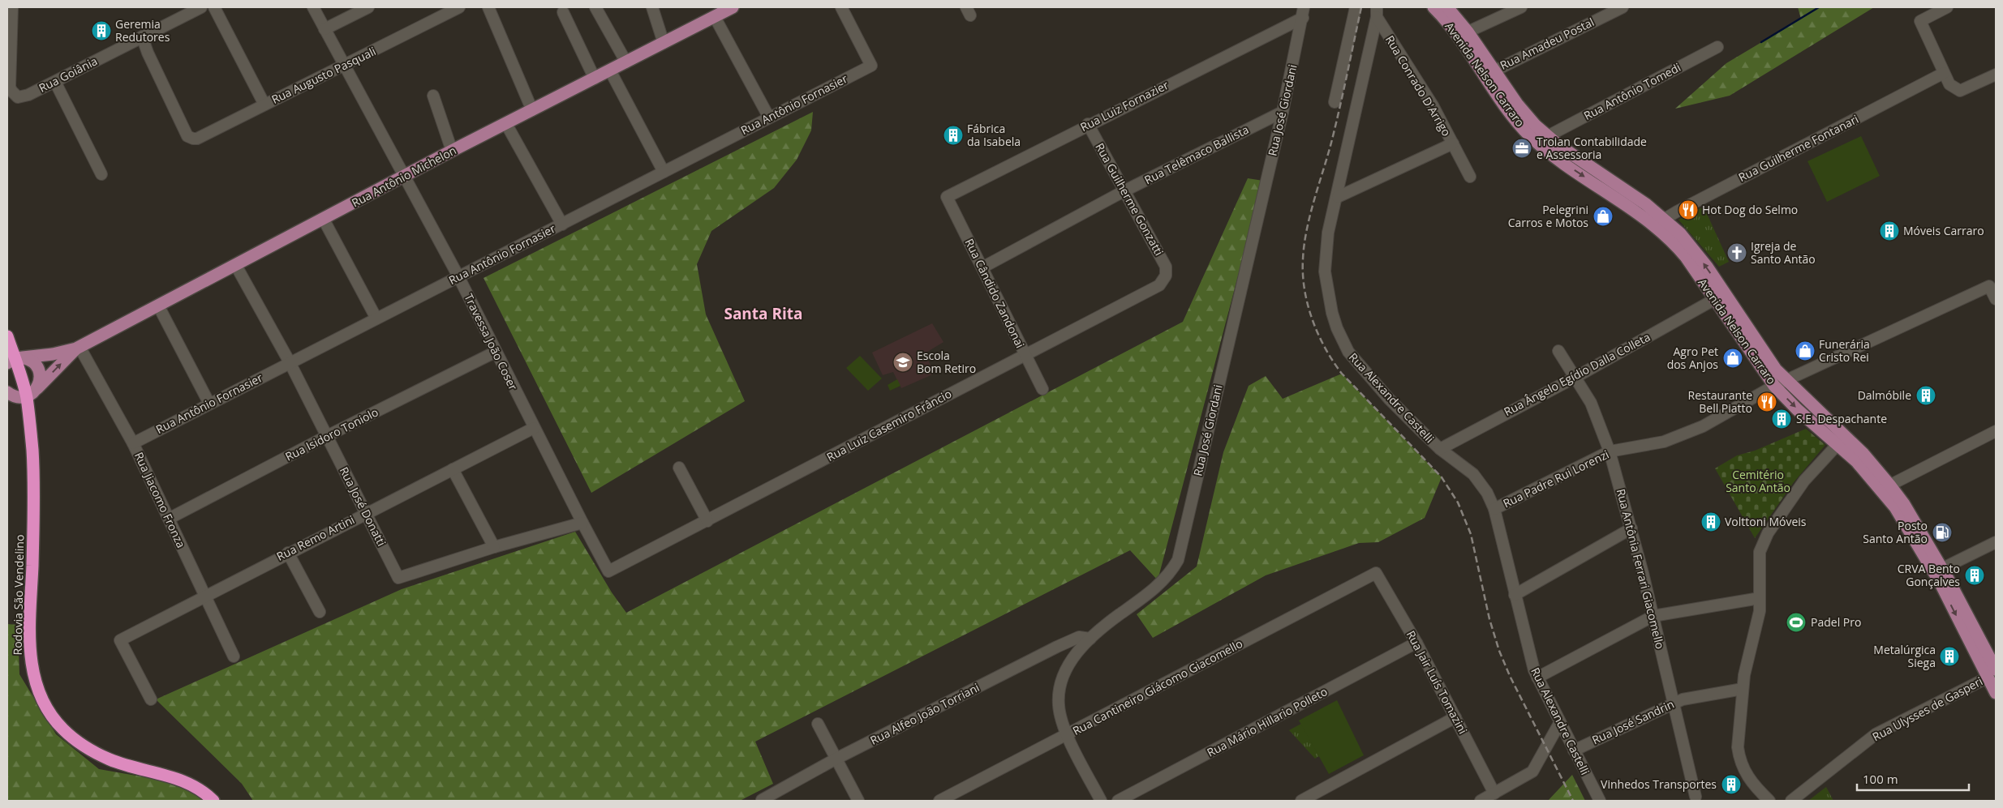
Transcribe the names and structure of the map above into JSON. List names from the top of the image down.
{
  "streets": {
    "highway": ["Rodovia São Vendelino"],
    "main road": ["Avenida Nelson Carraro", "Rua Antônio Michelon"],
    "street": [
      "Rua Amadeu Postal",
      "Rua Goiânia",
      "Rua Augusto Pasquali",
      "Rua Conrado D'Arrigo",
      "Rua Antônio Tomedi",
      "Rua Antônio Fornasier",
      "Rua Luiz Fornazier",
      "Rua José Giordani",
      "Rua Guilherme Fontanari",
      "Rua Telêmaco Ballista",
      "Rua Guilherme Gonzatti",
      "Rua Cândido Zandonai",
      "Travessa João Coser",
      "Rua Ângelo Egídio Dalla Colleta",
      "Rua Alexandre Castelli",
      "Rua Luiz Casemiro Frâncio",
      "Rua Isidoro Toniolo",
      "Rua Padre Rui Lorenzi",
      "Rua Jiacomo Fronza",
      "Rua José Donatti",
      "Rua Remo Artini",
      "Rua Antônia Ferrari Giacomello",
      "Rua Jair Luís Tomazini",
      "Rua Cantineiro Giácomo Giacomello",
      "Rua Ulysses de Gasperi",
      "Rua Alfeo João Torriani",
      "Rua Mário Hillario Polleto",
      "Rua José Sandrin"
    ]
  },
  "crossings": [
    ["Rua Amadeu Postal", "Avenida Nelson Carraro"],
    ["Rua Goiânia", "Rua Augusto Pasquali"],
    ["Avenida Nelson Carraro", "Rua Antônio Tomedi"],
    ["Avenida Nelson Carraro", "Rua Guilherme Fontanari"],
    ["Avenida Nelson Carraro", "Rua Ângelo Egídio Dalla Colleta"],
    ["Avenida Nelson Carraro", "Rua Padre Rui Lorenzi"],
    ["Avenida Nelson Carraro", "Rua Ulysses de Gasperi"],
    ["Rua Augusto Pasquali", "Travessa João Coser"],
    ["Rua Conrado D'Arrigo", "Rua Alexandre Castelli"],
    ["Rua Antônio Fornasier", "Travessa João Coser"],
    ["Rua Antônio Fornasier", "Rua Jiacomo Fronza"],
    ["Rua Antônio Fornasier", "Rua José Donatti"],
    ["Rua Luiz Fornazier", "Rua José Giordani"],
    ["Rua Luiz Fornazier", "Rua Guilherme Gonzatti"],
    ["Rua Luiz Fornazier", "Rua Cândido Zandonai"],
    ["Rua José Giordani", "Rua Telêmaco Ballista"],
    ["Rua José Giordani", "Rua Cantineiro Giácomo Giacomello"],
    ["Rua José Giordani", "Rua Alfeo João Torriani"],
    ["Rua Telêmaco Ballista", "Rua Guilherme Gonzatti"],
    ["Rua Telêmaco Ballista", "Rua Cândido Zandonai"],
    ["Rua Antônio Michelon", "Travessa João Coser"],
    ["Rua Antônio Michelon", "Rua Jiacomo Fronza"],
    ["Rua Antônio Michelon", "Rua José Donatti"],
    ["Rua Guilherme Gonzatti", "Rua Luiz Casemiro Frâncio"],
    ["Rua Cândido Zandonai", "Rua Luiz Casemiro Frâncio"],
    ["Travessa João Coser", "Rua Luiz Casemiro Frâncio"],
    ["Travessa João Coser", "Rua Isidoro Toniolo"],
    ["Travessa João Coser", "Rua José Donatti"],
    ["Travessa João Coser", "Rua Remo Artini"],
    ["Rua Ângelo Egídio Dalla Colleta", "Rua Alexandre Castelli"],
    ["Rua Ângelo Egídio Dalla Colleta", "Rua Antônia Ferrari Giacomello"],
    ["Rua Alexandre Castelli", "Rua Padre Rui Lorenzi"],
    ["Rua Alexandre Castelli", "Rua José Sandrin"],
    ["Rua Isidoro Toniolo", "Rua Jiacomo Fronza"],
    ["Rua Isidoro Toniolo", "Rua José Donatti"],
    ["Rua Padre Rui Lorenzi", "Rua Antônia Ferrari Giacomello"],
    ["Rua Jiacomo Fronza", "Rua Remo Artini"],
    ["Rua José Donatti", "Rua Remo Artini"],
    ["Rua Antônia Ferrari Giacomello", "Rua José Sandrin"],
    ["Rua Jair Luís Tomazini", "Rua Cantineiro Giácomo Giacomello"],
    ["Rua Jair Luís Tomazini", "Rua Mário Hillario Polleto"]
  ],
  "districts": ["Santa Rita"],
  "parks": ["Cemitério Santo Antão"],
  "places": {
    "building": [
      "Geremia Redutores",
      "Fábrica da Isabela",
      "Móveis Carraro",
      "Dalmóbile",
      "S.E. Despachante",
      "Volttoni Móveis",
      "CRVA Bento Gonçalves",
      "Metalúrgica Siega",
      "Vinhedos Transportes"
    ],
    "office": ["Troian Contabilidade e Assessoria"],
    "restaurant": ["Hot Dog do Selmo", "Restaurante Bell Piatto"],
    "shop": ["Pelegrini Carros e Motos", "Funerária Cristo Rei", "Agro Pet dos Anjos"],
    "church": ["Igreja de Santo Antão"],
    "school or university": ["Escola Bom Retiro"],
    "fuel station": ["Posto Santo Antão"],
    "sports": ["Padel Pro"]
  },
  "scale_bar": "100 m"
}
